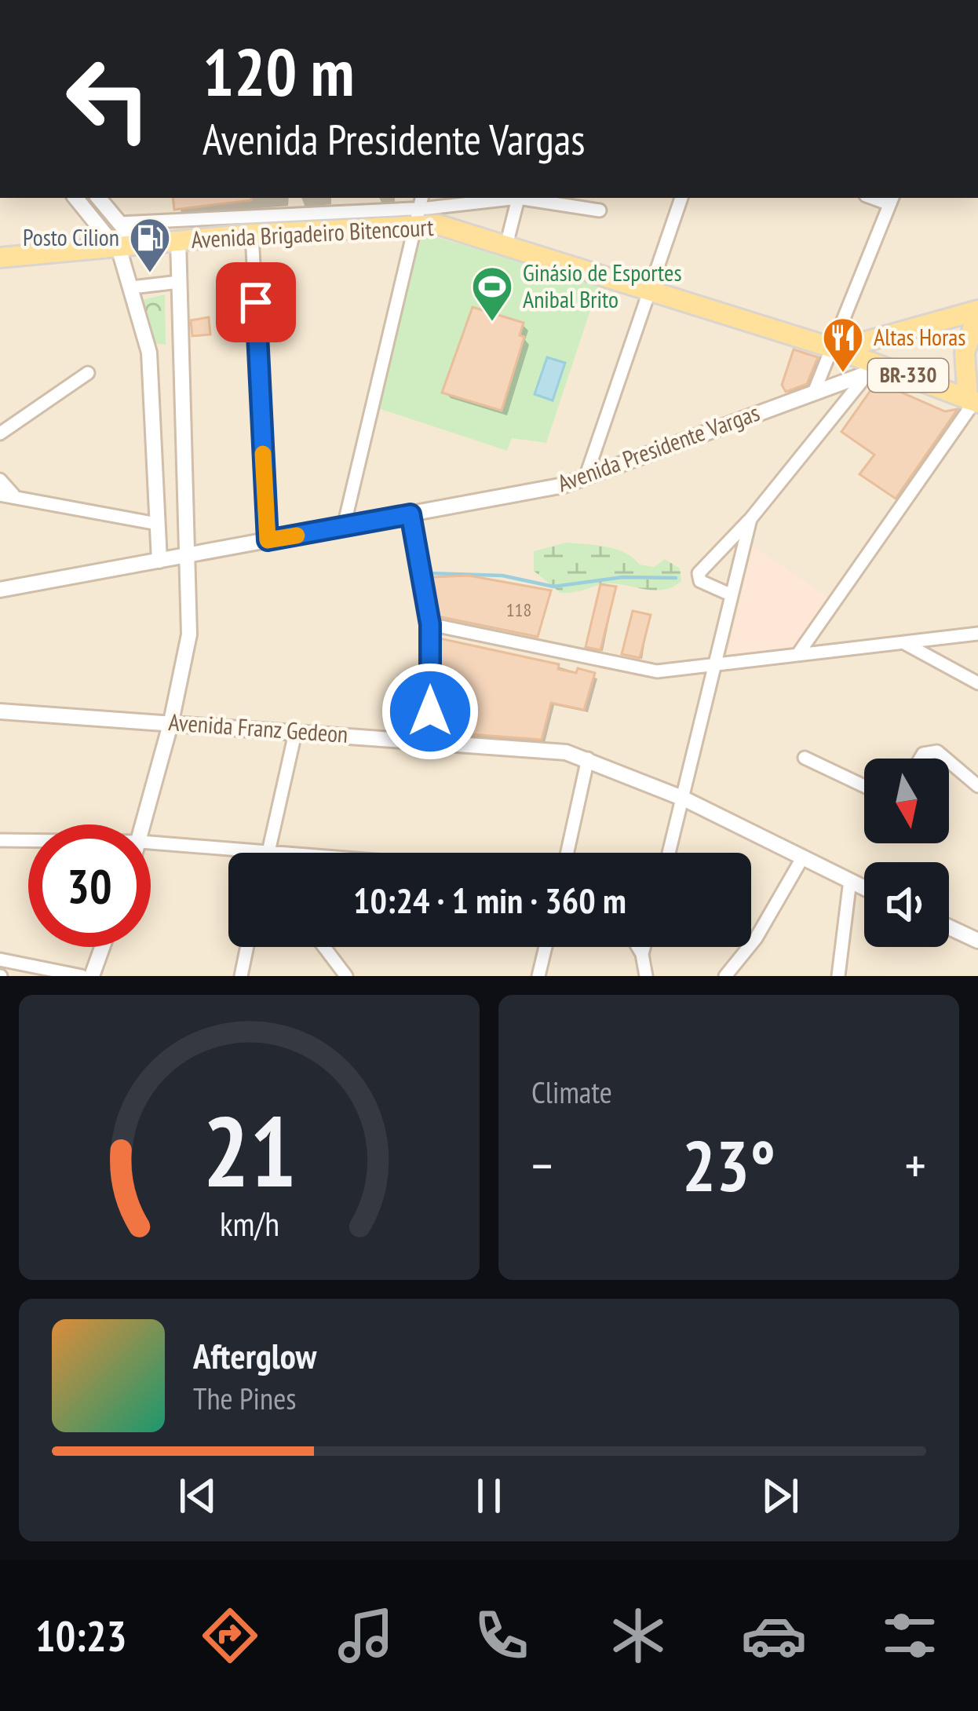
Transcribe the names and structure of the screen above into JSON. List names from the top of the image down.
{
  "streets": {
    "main road": ["Avenida Brigadeiro Bitencourt", "BR-330"],
    "street": ["Avenida Presidente Vargas", "Avenida Franz Gedeon"]
  },
  "crossings": [
    ["Avenida Brigadeiro Bitencourt", "BR-330"],
    ["BR-330", "Avenida Presidente Vargas"]
  ],
  "places": {
    "fuel station": ["Posto Cilion"],
    "sports": ["Ginásio de Esportes Anibal Brito"],
    "restaurant": ["Altas Horas"]
  },
  "house_numbers": ["118"],
  "north": "bottom",
  "page": {
    "turn": ["120 m", "Avenida Presidente Vargas"],
    "limit": "30",
    "trip": "10:24 · 1 min · 360 m",
    "tile": "Climate",
    "heat": ["−", "23°", "+"],
    "song": ["Afterglow", "The Pines"],
    "tabs": "10:23",
    "gauge": ["21", "km/h"]
  }
}
